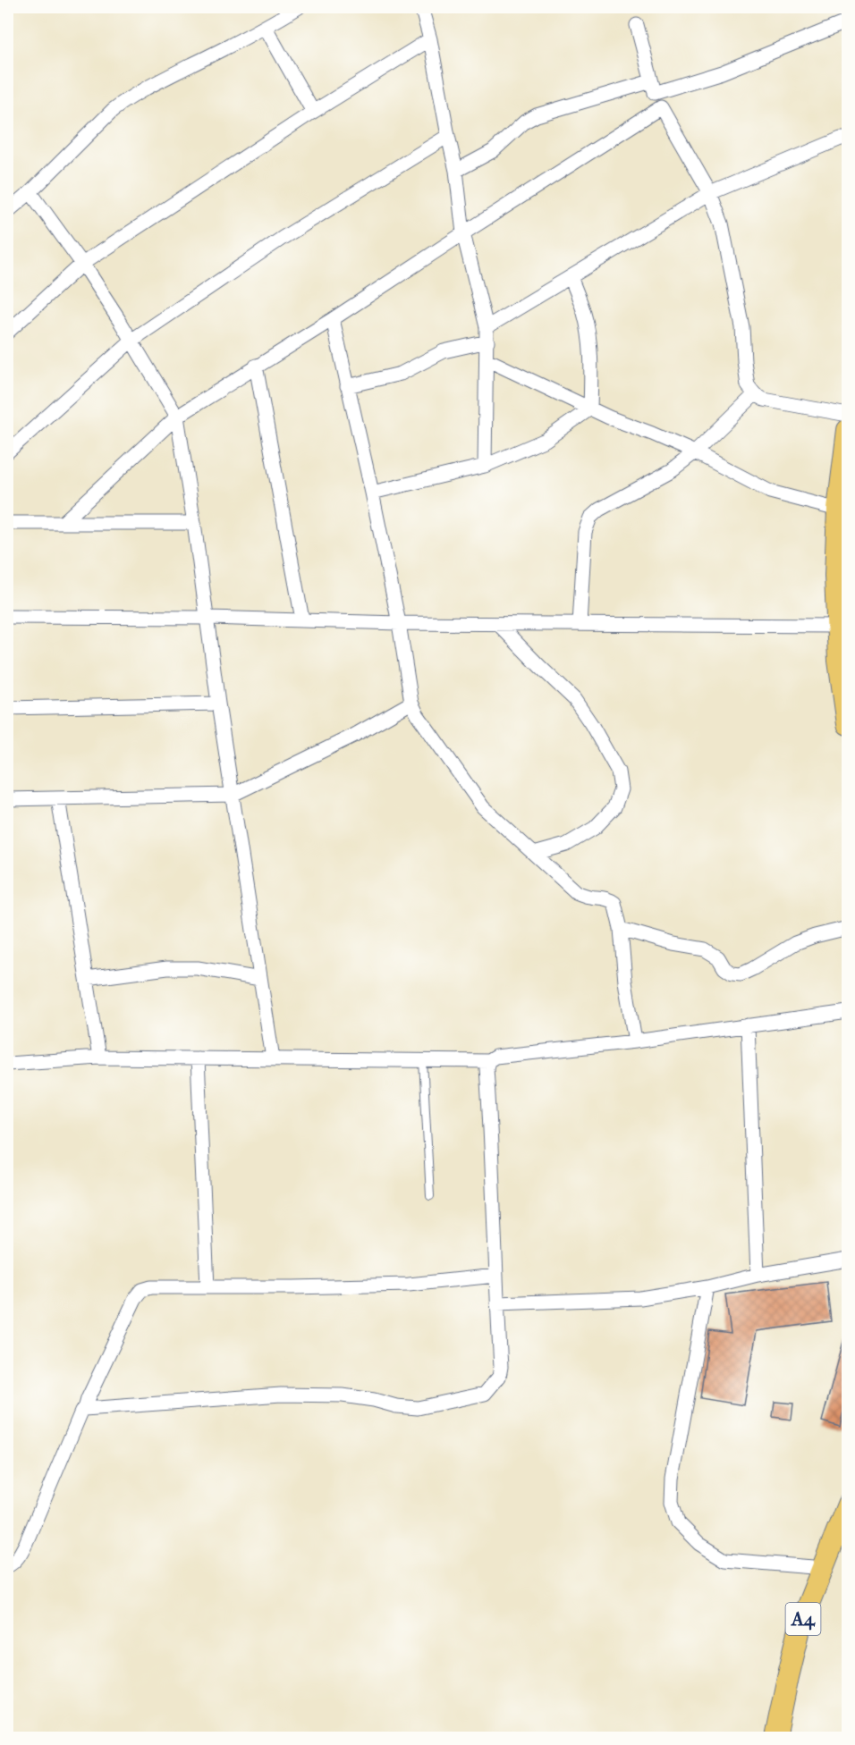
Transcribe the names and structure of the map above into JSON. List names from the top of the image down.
{
  "streets": {
    "main road": ["A4"]
  }
}
